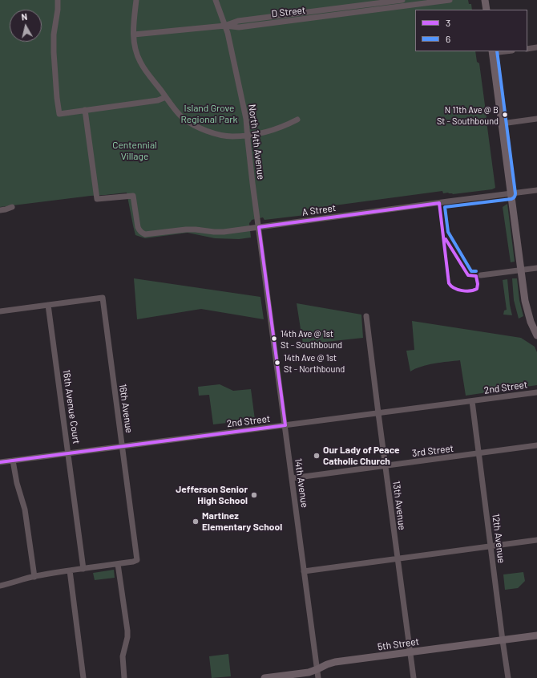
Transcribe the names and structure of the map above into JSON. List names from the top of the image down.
{
  "streets": {
    "main road": ["5th Street"],
    "street": [
      "D Street",
      "North 14th Avenue",
      "A Street",
      "2nd Street",
      "16th Avenue Court",
      "16th Avenue",
      "3rd Street",
      "14th Avenue",
      "13th Avenue",
      "12th Avenue"
    ]
  },
  "crossings": [
    ["D Street", "North 14th Avenue"],
    ["North 14th Avenue", "A Street"],
    ["North 14th Avenue", "14th Avenue"],
    ["2nd Street", "16th Avenue Court"],
    ["2nd Street", "16th Avenue"],
    ["2nd Street", "14th Avenue"],
    ["2nd Street", "13th Avenue"],
    ["2nd Street", "12th Avenue"],
    ["16th Avenue Court", "16th Avenue"],
    ["3rd Street", "14th Avenue"],
    ["3rd Street", "13th Avenue"],
    ["3rd Street", "12th Avenue"],
    ["14th Avenue", "5th Street"],
    ["13th Avenue", "5th Street"],
    ["12th Avenue", "5th Street"]
  ],
  "parks": ["Island Grove Regional Park", "Centennial Village"],
  "places": [
    "N 11th Ave @ B St - Southbound",
    "14th Ave @ 1st St - Southbound",
    "14th Ave @ 1st St - Northbound",
    "Our Lady of Peace Catholic Church",
    "Jefferson Senior High School",
    "Martinez Elementary School"
  ],
  "lines": ["transit line 6", "transit line 3"],
  "legend": ["3", "6"],
  "north": "top"
}
